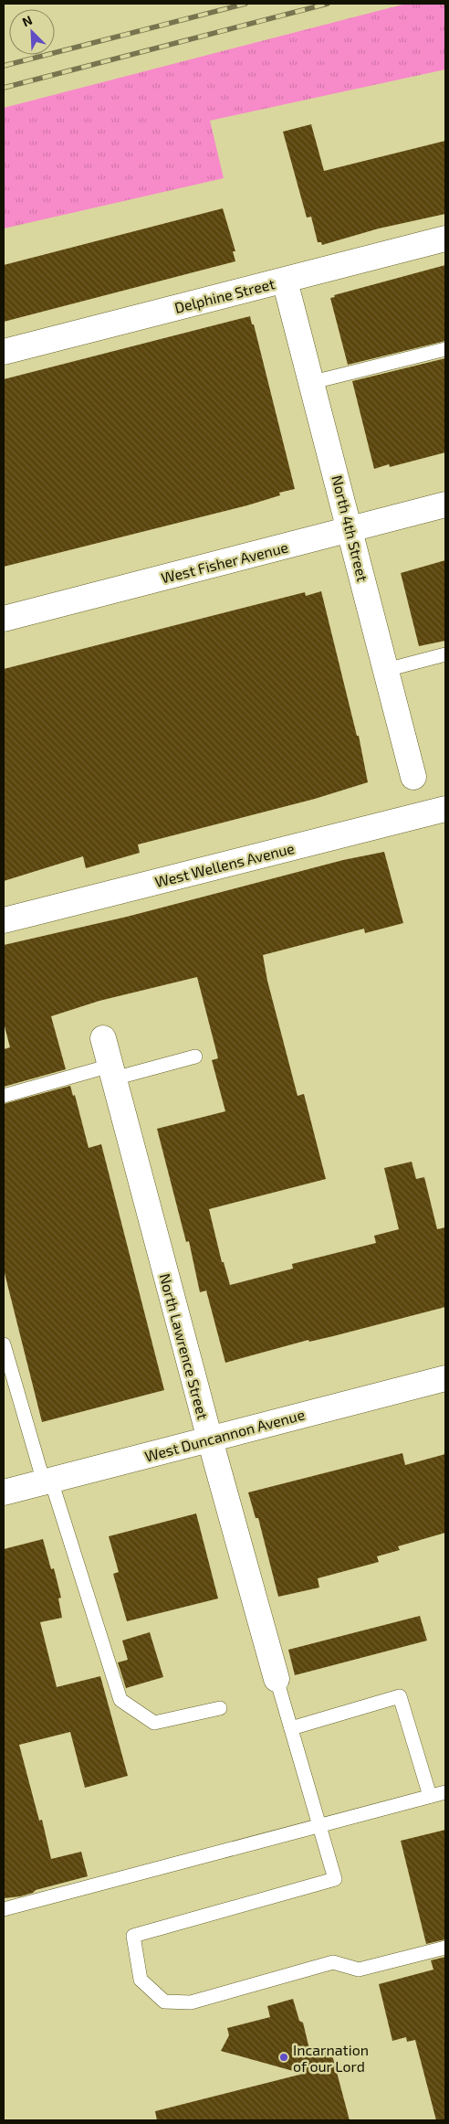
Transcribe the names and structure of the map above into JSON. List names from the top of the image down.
{
  "streets": {
    "street": [
      "Delphine Street",
      "North 4th Street",
      "West Fisher Avenue",
      "West Wellens Avenue",
      "North Lawrence Street",
      "West Duncannon Avenue"
    ]
  },
  "crossings": [
    ["Delphine Street", "North 4th Street"],
    ["North 4th Street", "West Fisher Avenue"],
    ["North Lawrence Street", "West Duncannon Avenue"]
  ],
  "places": ["Incarnation of our Lord"],
  "north": "top left"
}
